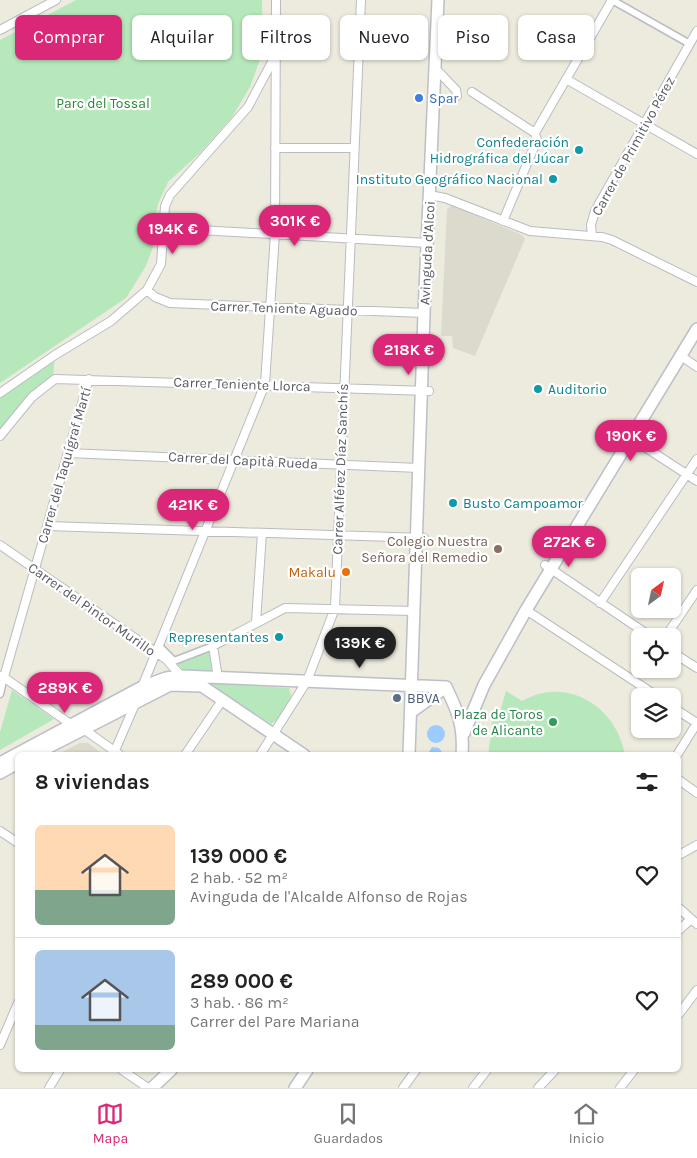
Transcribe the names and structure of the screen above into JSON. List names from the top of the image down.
{
  "streets": {
    "main road": ["Avinguda d'Alcoi"],
    "street": [
      "Carrer de Primitivo Pérez",
      "Carrer Teniente Aguado",
      "Carrer Teniente Llorca",
      "Carrer del Capità Rueda",
      "Carrer del Taquígraf Martí",
      "Carrer Alférez Díaz Sanchís",
      "Carrer del Pintor Murillo"
    ]
  },
  "crossings": [
    ["Avinguda d'Alcoi", "Carrer Teniente Aguado"],
    ["Avinguda d'Alcoi", "Carrer Teniente Llorca"],
    ["Avinguda d'Alcoi", "Carrer del Capità Rueda"],
    ["Carrer Teniente Aguado", "Carrer Alférez Díaz Sanchís"],
    ["Carrer Teniente Llorca", "Carrer del Taquígraf Martí"],
    ["Carrer Teniente Llorca", "Carrer Alférez Díaz Sanchís"],
    ["Carrer del Capità Rueda", "Carrer del Taquígraf Martí"],
    ["Carrer del Capità Rueda", "Carrer Alférez Díaz Sanchís"],
    ["Carrer del Taquígraf Martí", "Carrer del Pintor Murillo"]
  ],
  "parks": ["Parc del Tossal"],
  "places": [
    "Spar",
    "Confederación Hidrográfica del Júcar",
    "Instituto Geográfico Nacional",
    "Auditorio",
    "Busto Campoamor",
    "Colegio Nuestra Señora del Remedio",
    "Makalu",
    "Representantes",
    "BBVA",
    "Plaza de Toros de Alicante"
  ],
  "north": "top right",
  "page": {
    "chip": [
      "Comprar",
      "Alquilar",
      "Filtros",
      "Nuevo",
      "Piso",
      "Casa"
    ],
    "price": [
      "301K €",
      "194K €",
      "218K €",
      "190K €",
      "421K €",
      "272K €",
      "139K €",
      "289K €"
    ],
    "heading": "8 viviendas",
    "list": [
      {
        "name": "139 000 €",
        "note": "2 hab. · 52 m² · Avinguda de l'Alcalde Alfonso de Rojas"
      },
      {
        "name": "289 000 €",
        "note": "3 hab. · 86 m² · Carrer del Pare Mariana"
      }
    ],
    "tabs": ["Mapa", "Guardados", "Inicio"]
  }
}
